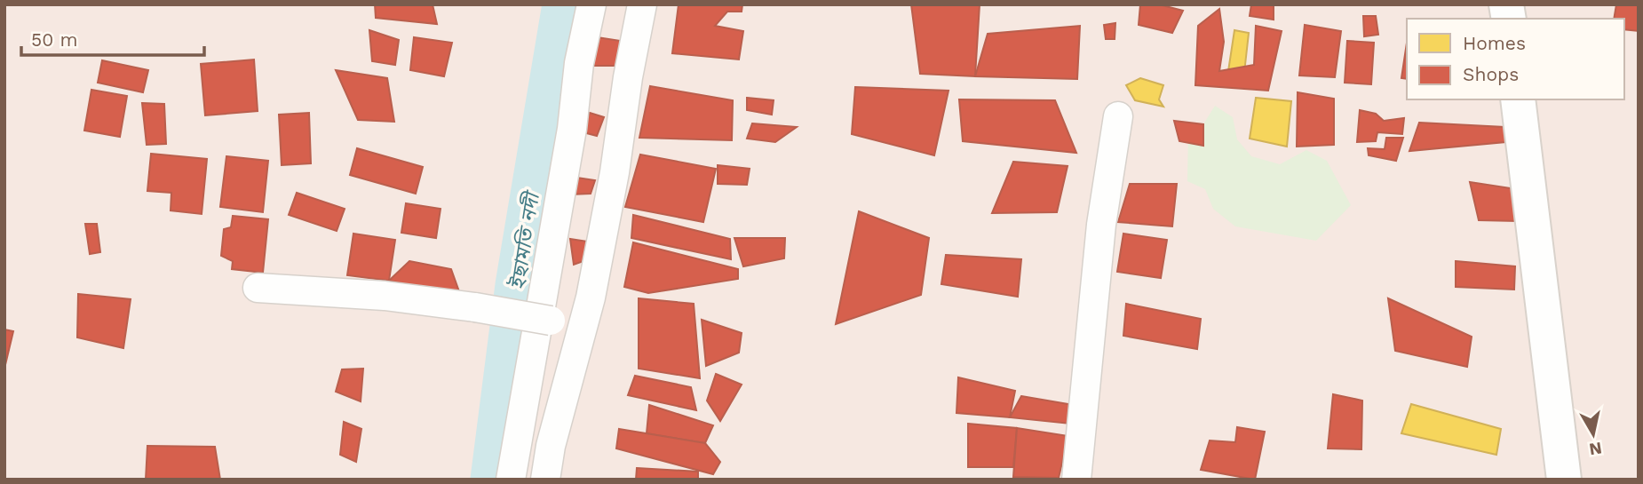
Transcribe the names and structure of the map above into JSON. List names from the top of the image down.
{
  "water": ["ইছামতি নদী"],
  "legend": ["Homes", "Shops"],
  "scale_bar": "50 m",
  "north": "bottom"
}
